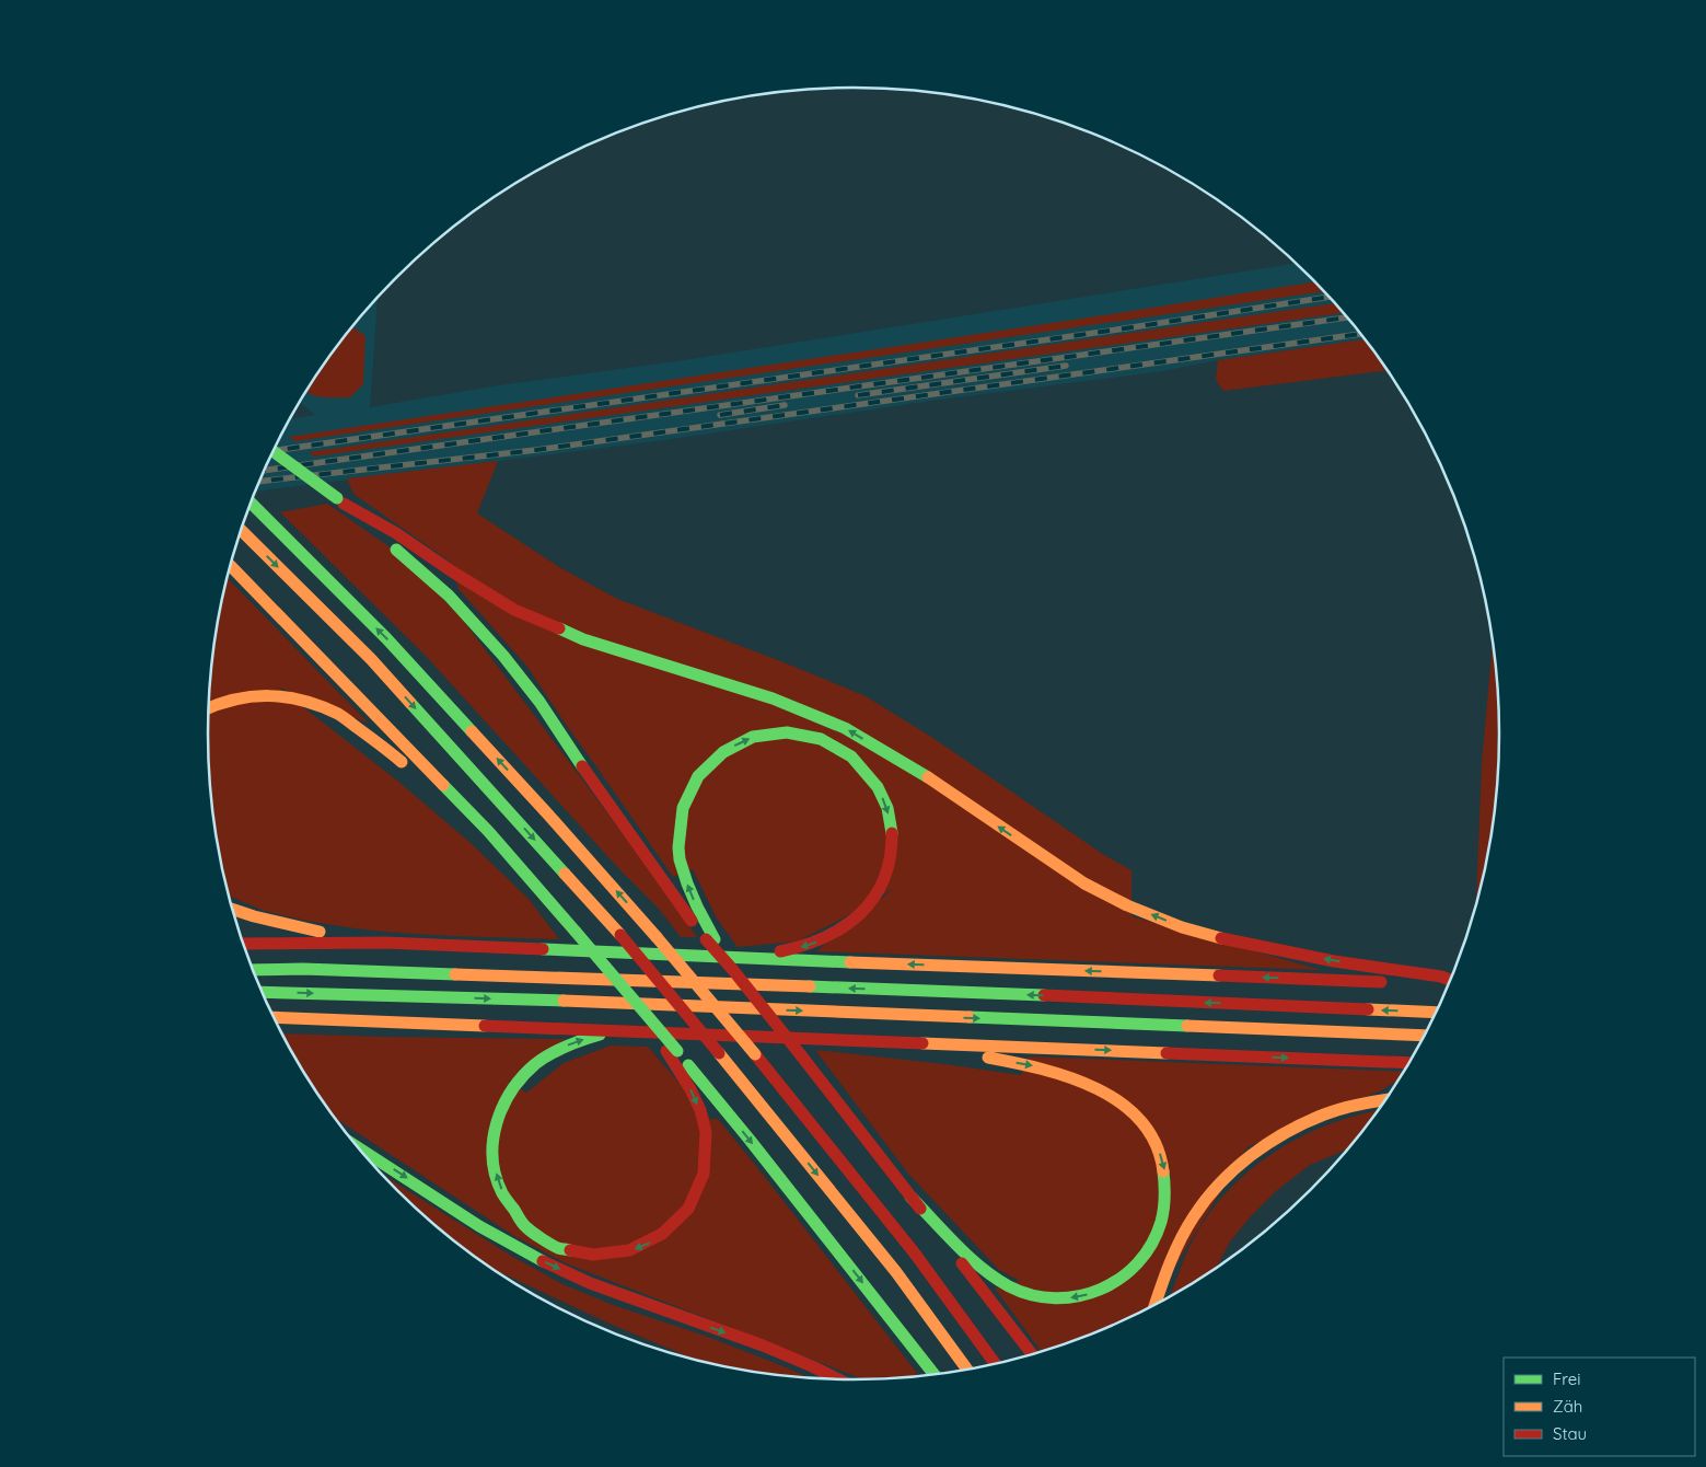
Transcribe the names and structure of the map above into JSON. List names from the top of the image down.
{
  "legend": ["Frei", "Zäh", "Stau"]
}
